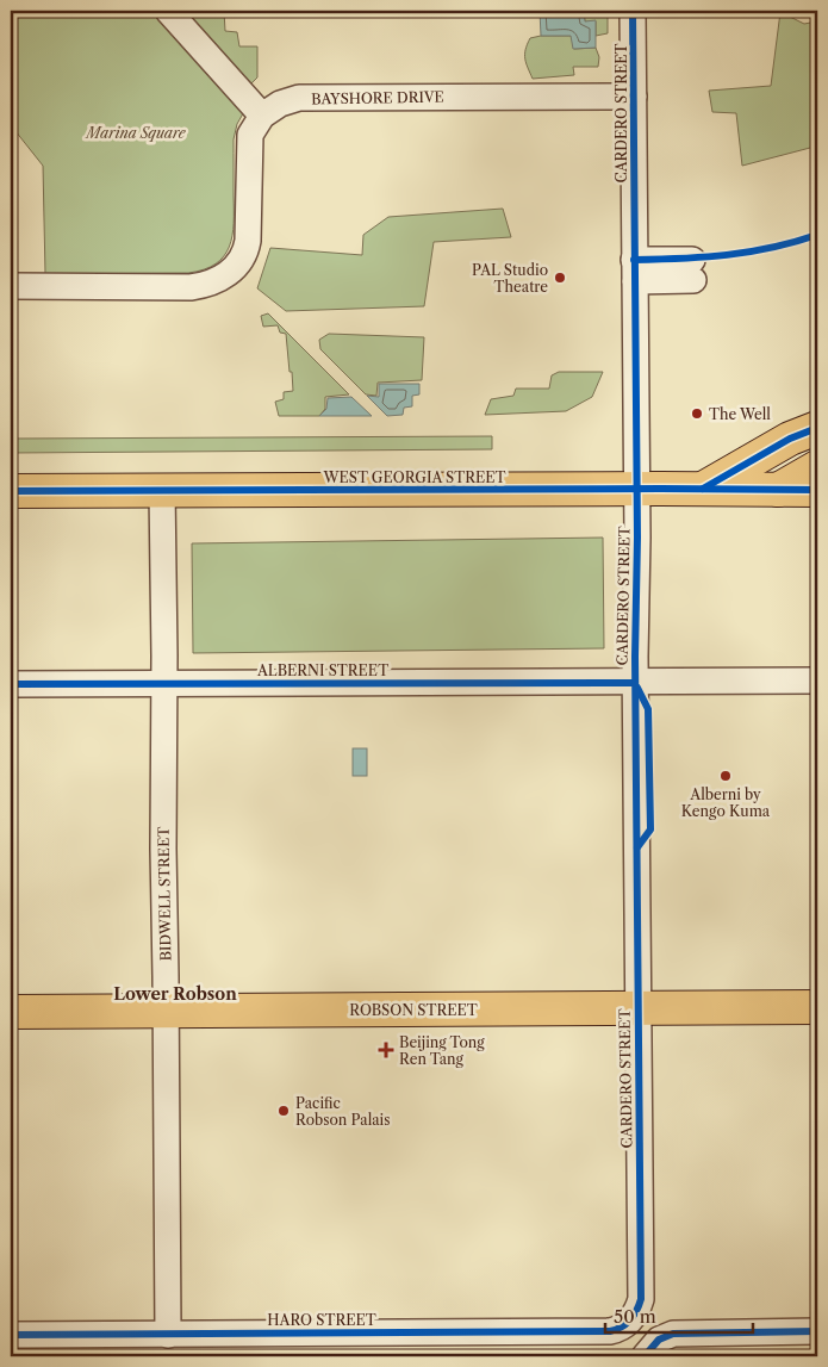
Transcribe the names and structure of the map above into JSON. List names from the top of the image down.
{
  "streets": {
    "main road": ["WEST GEORGIA STREET", "ROBSON STREET"],
    "street": [
      "BAYSHORE DRIVE",
      "CARDERO STREET",
      "ALBERNI STREET",
      "BIDWELL STREET",
      "HARO STREET"
    ]
  },
  "crossings": [
    ["BAYSHORE DRIVE", "CARDERO STREET"],
    ["CARDERO STREET", "WEST GEORGIA STREET"],
    ["CARDERO STREET", "ALBERNI STREET"],
    ["CARDERO STREET", "ROBSON STREET"],
    ["CARDERO STREET", "HARO STREET"],
    ["WEST GEORGIA STREET", "BIDWELL STREET"],
    ["ALBERNI STREET", "BIDWELL STREET"],
    ["BIDWELL STREET", "ROBSON STREET"],
    ["BIDWELL STREET", "HARO STREET"]
  ],
  "districts": ["Lower Robson"],
  "parks": ["Marina Square"],
  "places": {
    "other": [
      "PAL Studio Theatre",
      "The Well",
      "Alberni by Kengo Kuma",
      "Pacific Robson Palais"
    ],
    "health": ["Beijing Tong Ren Tang"]
  },
  "scale_bar": "50 m"
}
